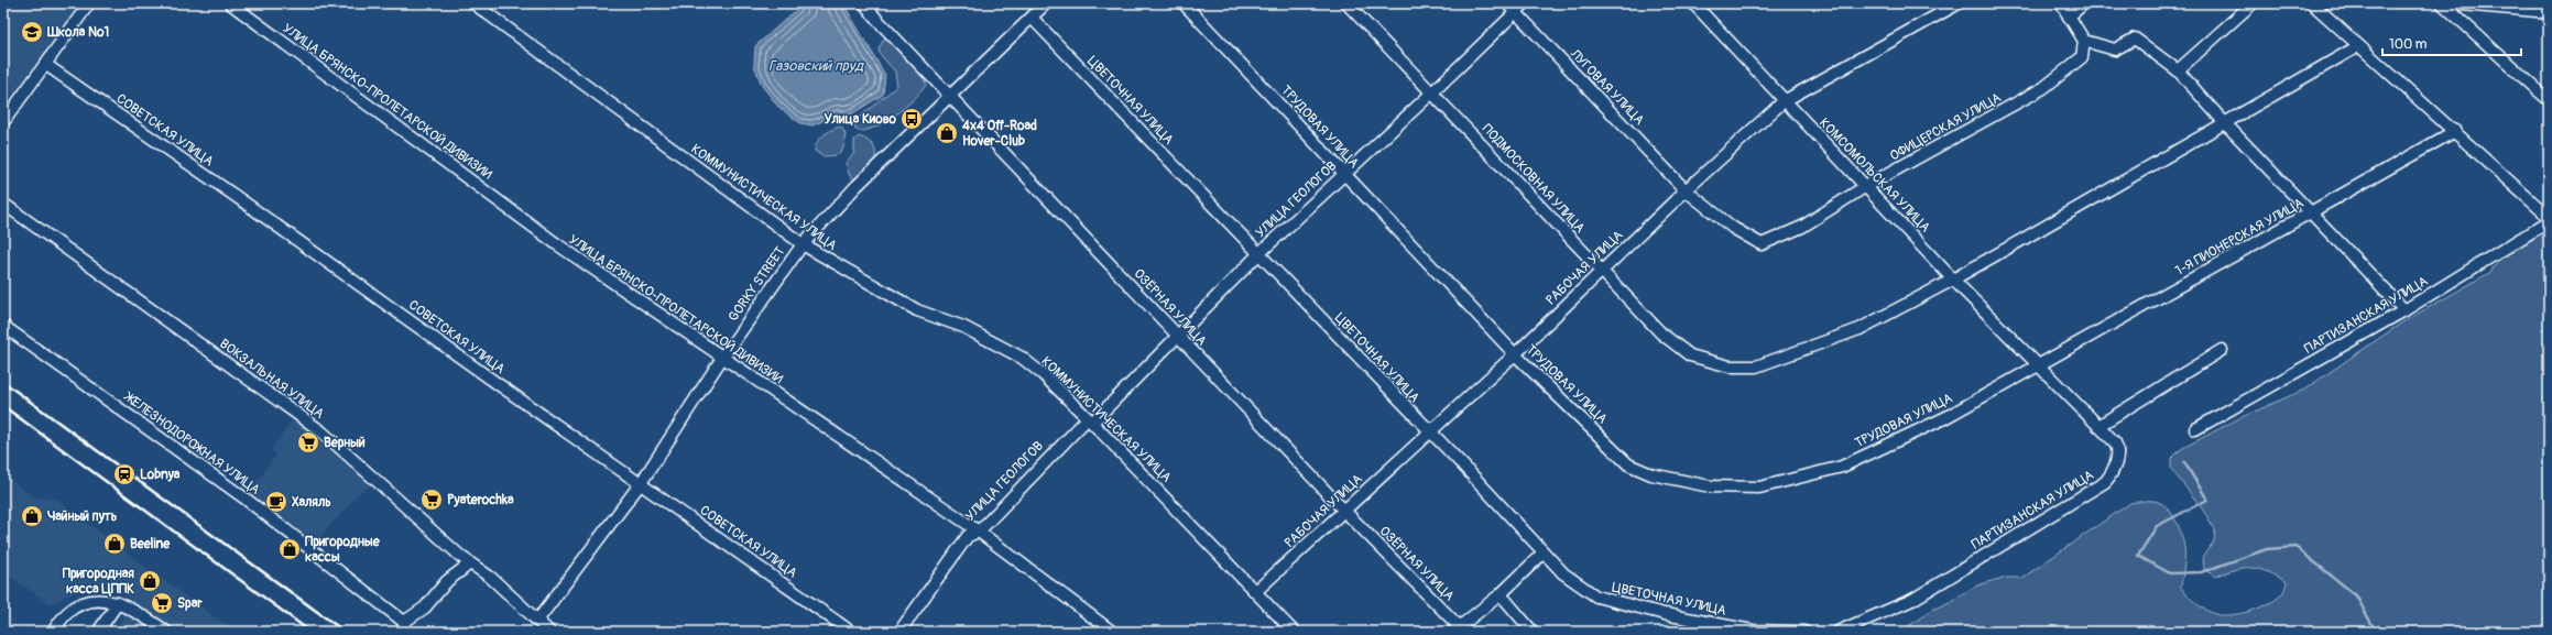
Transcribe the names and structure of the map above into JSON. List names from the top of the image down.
{
  "streets": {
    "street": [
      "ЛУГОВАЯ УЛИЦА",
      "ЦВЕТОЧНАЯ УЛИЦА",
      "УЛИЦА БРЯНСКО-ПРОЛЕТАРСКОЙ ДИВИЗИИ",
      "ТРУДОВАЯ УЛИЦА",
      "ОФИЦЕРСКАЯ УЛИЦА",
      "СОВЕТСКАЯ УЛИЦА",
      "КОМСОМОЛЬСКАЯ УЛИЦА",
      "ПОДМОСКОВНАЯ УЛИЦА",
      "КОММУНИСТИЧЕСКАЯ УЛИЦА",
      "УЛИЦА ГЕОЛОГОВ",
      "1-Я ПИОНЕРСКАЯ УЛИЦА",
      "РАБОЧАЯ УЛИЦА",
      "GORKY STREET",
      "ОЗЁРНАЯ УЛИЦА",
      "ПАРТИЗАНСКАЯ УЛИЦА",
      "ВОКЗАЛЬНАЯ УЛИЦА",
      "ЖЕЛЕЗНОДОРОЖНАЯ УЛИЦА"
    ]
  },
  "crossings": [
    ["ЛУГОВАЯ УЛИЦА", "ОФИЦЕРСКАЯ УЛИЦА"],
    ["ЛУГОВАЯ УЛИЦА", "УЛИЦА ГЕОЛОГОВ"],
    ["ЛУГОВАЯ УЛИЦА", "РАБОЧАЯ УЛИЦА"],
    ["ЦВЕТОЧНАЯ УЛИЦА", "УЛИЦА ГЕОЛОГОВ"],
    ["ЦВЕТОЧНАЯ УЛИЦА", "РАБОЧАЯ УЛИЦА"],
    ["ЦВЕТОЧНАЯ УЛИЦА", "GORKY STREET"],
    ["УЛИЦА БРЯНСКО-ПРОЛЕТАРСКОЙ ДИВИЗИИ", "УЛИЦА ГЕОЛОГОВ"],
    ["УЛИЦА БРЯНСКО-ПРОЛЕТАРСКОЙ ДИВИЗИИ", "GORKY STREET"],
    ["ТРУДОВАЯ УЛИЦА", "КОМСОМОЛЬСКАЯ УЛИЦА"],
    ["ТРУДОВАЯ УЛИЦА", "УЛИЦА ГЕОЛОГОВ"],
    ["ТРУДОВАЯ УЛИЦА", "1-Я ПИОНЕРСКАЯ УЛИЦА"],
    ["ТРУДОВАЯ УЛИЦА", "РАБОЧАЯ УЛИЦА"],
    ["ТРУДОВАЯ УЛИЦА", "ПАРТИЗАНСКАЯ УЛИЦА"],
    ["ОФИЦЕРСКАЯ УЛИЦА", "КОМСОМОЛЬСКАЯ УЛИЦА"],
    ["ОФИЦЕРСКАЯ УЛИЦА", "РАБОЧАЯ УЛИЦА"],
    ["СОВЕТСКАЯ УЛИЦА", "GORKY STREET"],
    ["КОМСОМОЛЬСКАЯ УЛИЦА", "ПОДМОСКОВНАЯ УЛИЦА"],
    ["КОМСОМОЛЬСКАЯ УЛИЦА", "1-Я ПИОНЕРСКАЯ УЛИЦА"],
    ["КОМСОМОЛЬСКАЯ УЛИЦА", "РАБОЧАЯ УЛИЦА"],
    ["КОМСОМОЛЬСКАЯ УЛИЦА", "ПАРТИЗАНСКАЯ УЛИЦА"],
    ["ПОДМОСКОВНАЯ УЛИЦА", "УЛИЦА ГЕОЛОГОВ"],
    ["ПОДМОСКОВНАЯ УЛИЦА", "РАБОЧАЯ УЛИЦА"],
    ["КОММУНИСТИЧЕСКАЯ УЛИЦА", "УЛИЦА ГЕОЛОГОВ"],
    ["КОММУНИСТИЧЕСКАЯ УЛИЦА", "РАБОЧАЯ УЛИЦА"],
    ["КОММУНИСТИЧЕСКАЯ УЛИЦА", "GORKY STREET"],
    ["УЛИЦА ГЕОЛОГОВ", "ОЗЁРНАЯ УЛИЦА"],
    ["1-Я ПИОНЕРСКАЯ УЛИЦА", "ПАРТИЗАНСКАЯ УЛИЦА"],
    ["РАБОЧАЯ УЛИЦА", "ОЗЁРНАЯ УЛИЦА"],
    ["GORKY STREET", "ОЗЁРНАЯ УЛИЦА"],
    ["GORKY STREET", "ВОКЗАЛЬНАЯ УЛИЦА"],
    ["ВОКЗАЛЬНАЯ УЛИЦА", "ЖЕЛЕЗНОДОРОЖНАЯ УЛИЦА"]
  ],
  "water": ["Газовский пруд"],
  "places": {
    "school or university": ["Школа №1"],
    "bus stop": ["Улица Киово"],
    "shop": [
      "4x4 Off-Road Hover-Club",
      "Чайный путь",
      "Beeline",
      "Пригородные кассы",
      "Пригородная касса ЦППК"
    ],
    "supermarket": ["Верный", "Pyaterochka", "Spar"],
    "station": ["Lobnya"],
    "cafe": ["Халяль"]
  },
  "scale_bar": "100 m"
}
